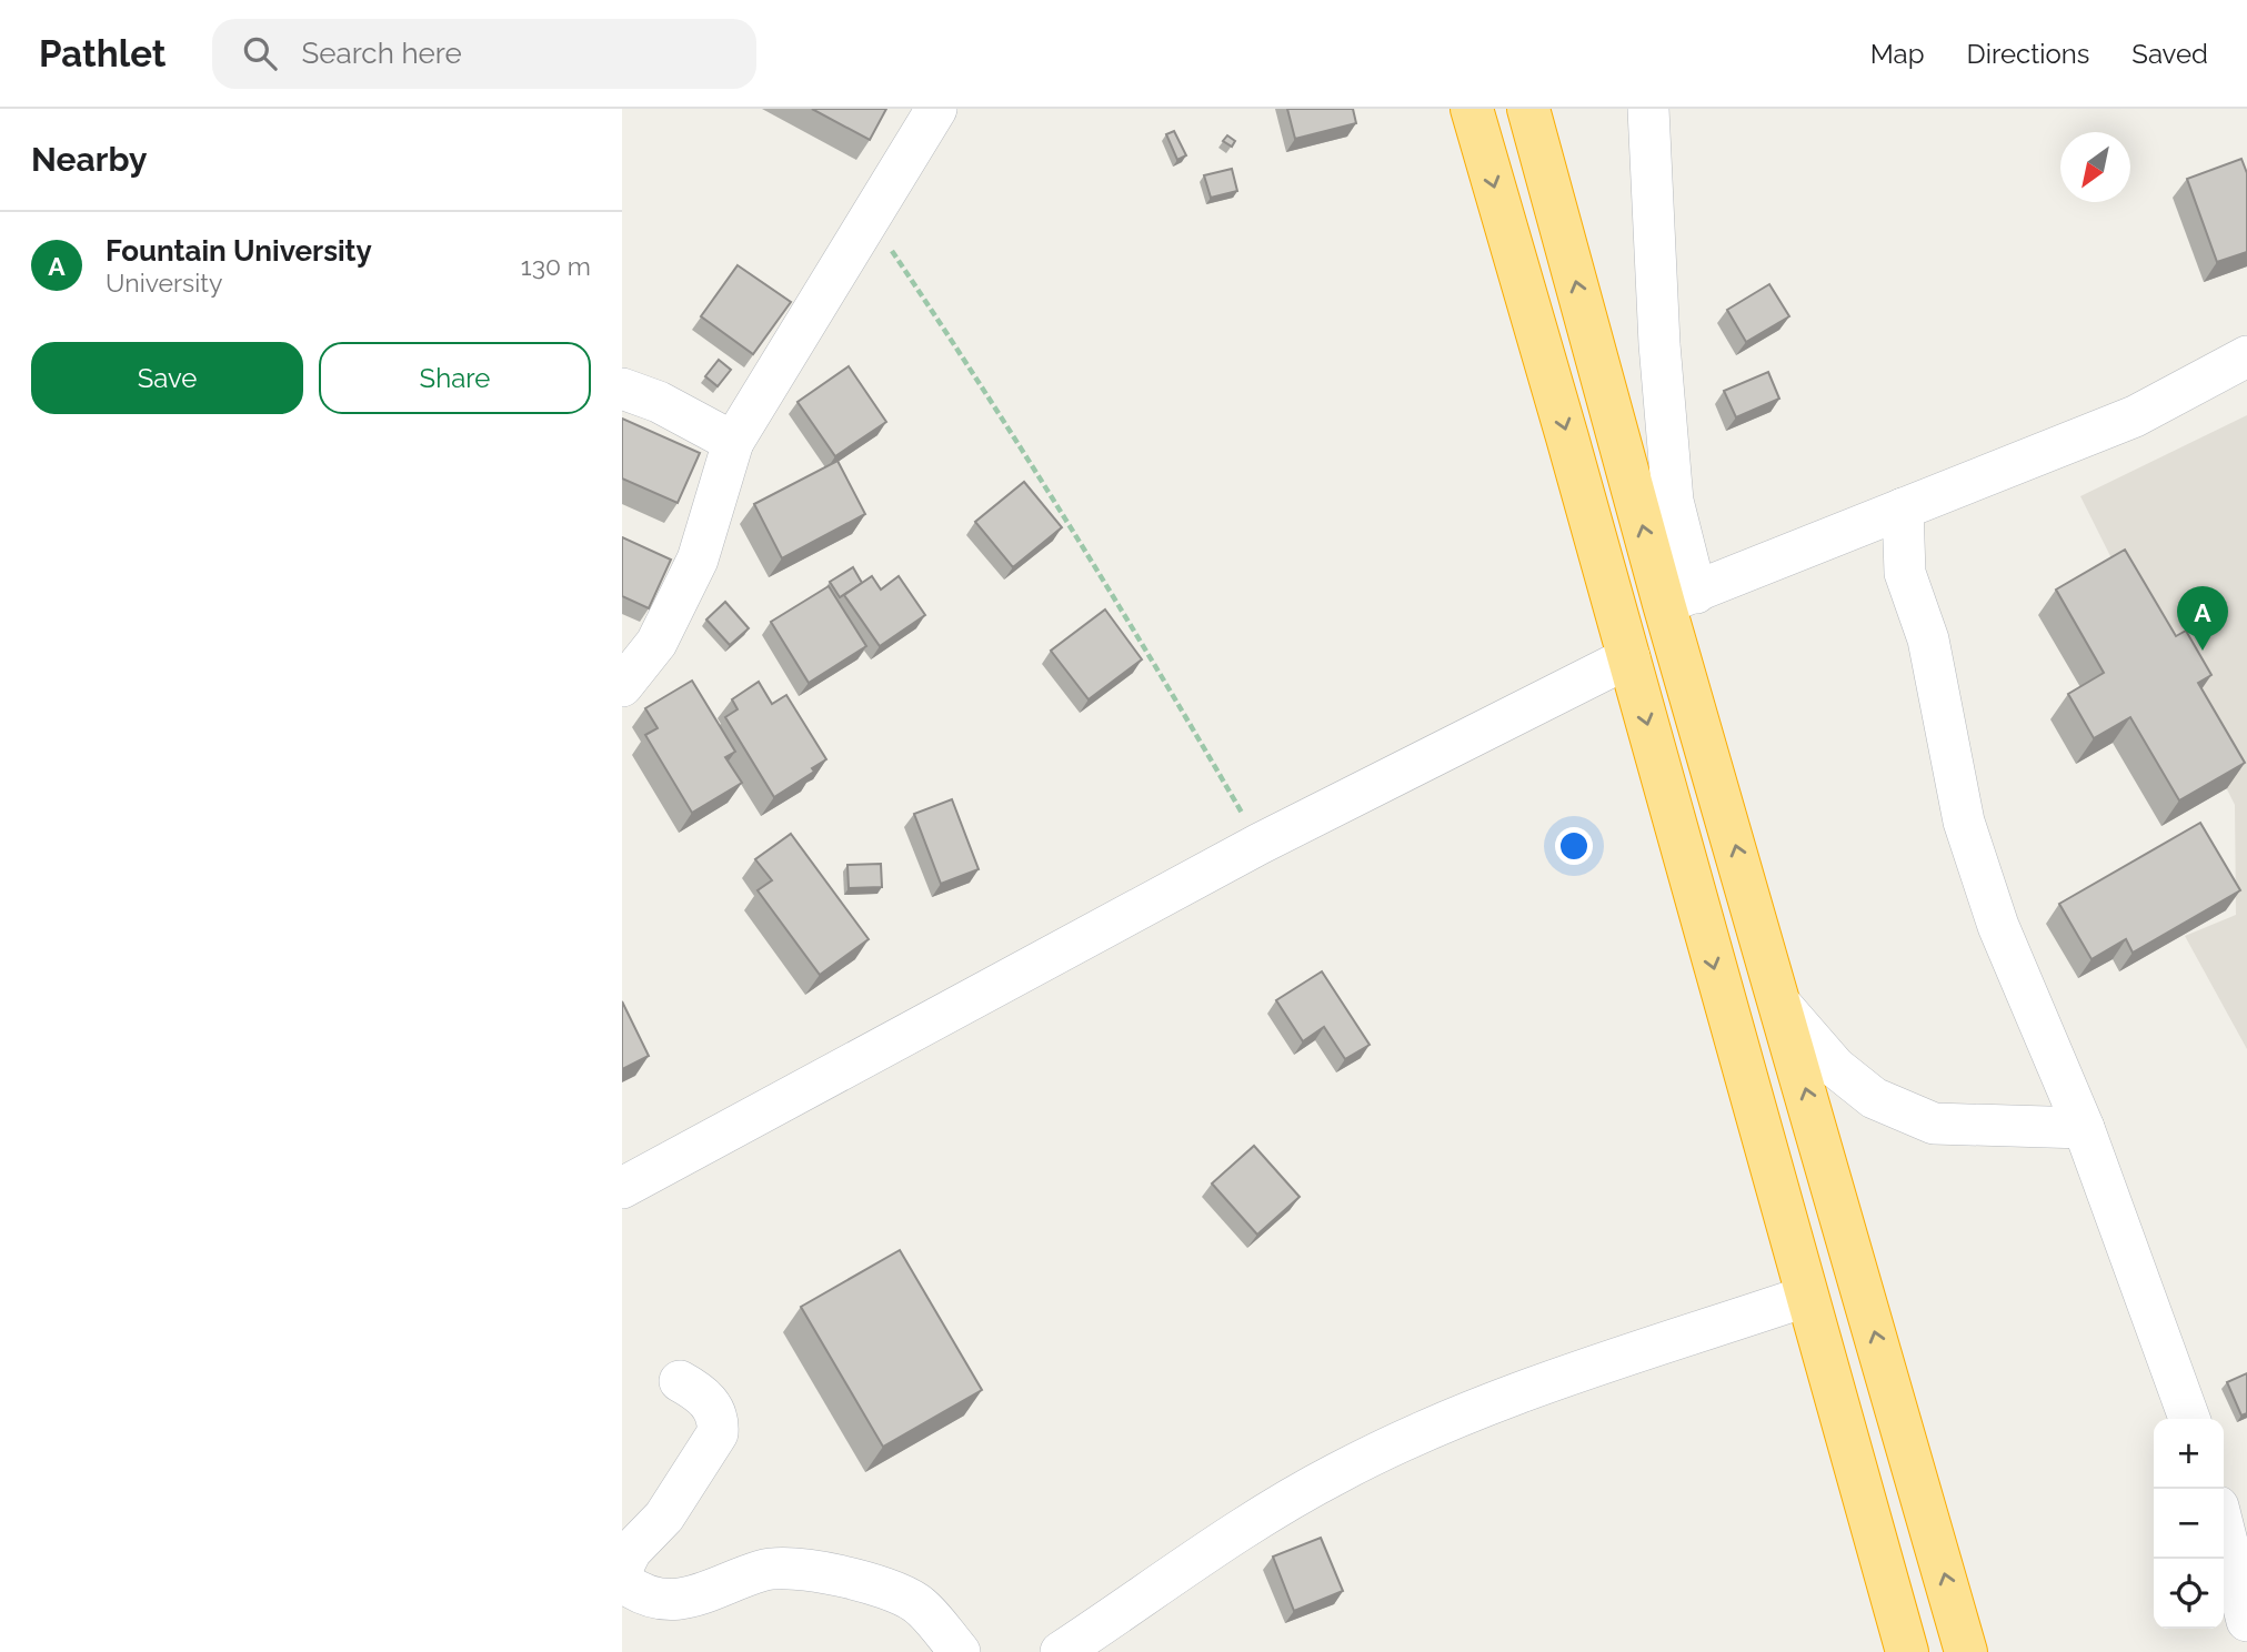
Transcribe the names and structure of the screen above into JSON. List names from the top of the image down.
{
  "north": "bottom left",
  "page": {
    "header": "Pathlet",
    "search": "Search here",
    "nav": ["Map", "Directions", "Saved"],
    "heading": "Nearby",
    "list": [
      {
        "mark": "A",
        "name": "Fountain University",
        "note": "University",
        "value": "130 m"
      }
    ],
    "buttons": ["Save", "Share"],
    "pins": "A",
    "map_buttons": ["+", "−"]
  }
}
